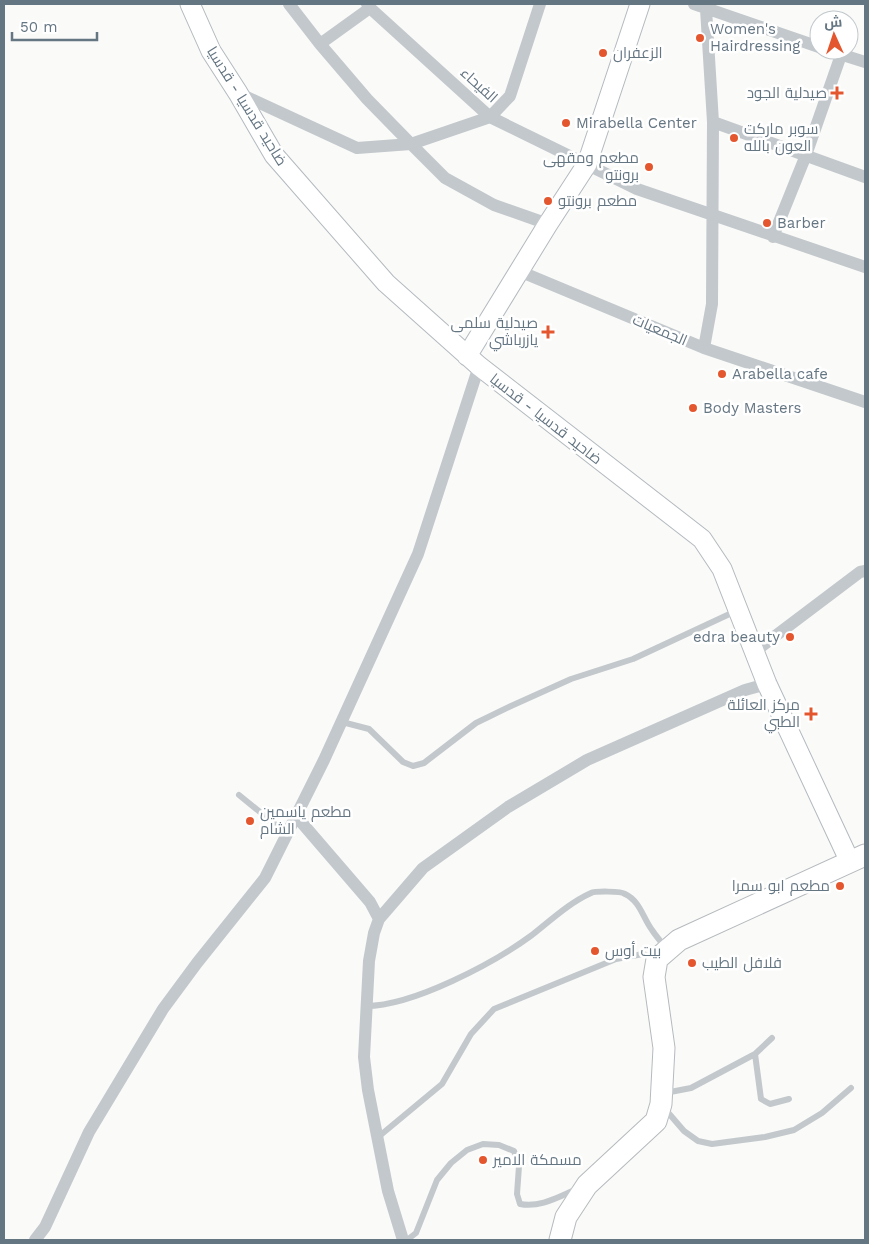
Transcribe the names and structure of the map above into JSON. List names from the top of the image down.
{
  "streets": {
    "main road": ["ضاحيد قدسيا - قدسيا"],
    "street": ["الفيحاء", "الجمعيات"]
  },
  "places": {
    "other": [
      "Women's Hairdressing",
      "الزعفران",
      "Mirabella Center",
      "سوبر ماركت العون بالله",
      "مطعم ومقهى برونتو",
      "مطعم برونتو",
      "Barber",
      "Arabella cafe",
      "Body Masters",
      "edra beauty",
      "مطعم ياسمين الشام",
      "مطعم ابو سمرا",
      "بيت أوس",
      "فلافل الطيب",
      "مسمكة الامير"
    ],
    "health": ["صيدلية الجود", "صيدلية سلمى يازرباشي", "مركز العائلة الطبي"]
  },
  "scale_bar": "50 m",
  "north": "top"
}
